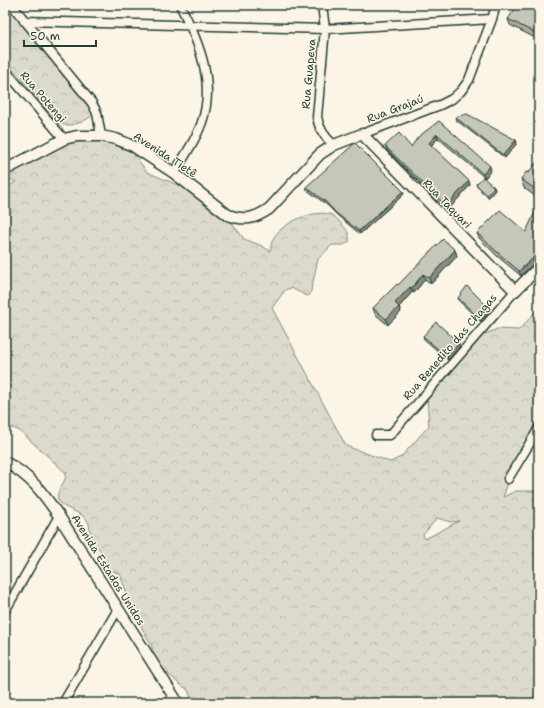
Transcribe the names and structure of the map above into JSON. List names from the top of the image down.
{
  "streets": {
    "street": [
      "Rua Guapeva",
      "Rua Potengi",
      "Rua Grajaú",
      "Avenida Tietê",
      "Rua Taquari",
      "Rua Benedito das Chagas",
      "Avenida Estados Unidos"
    ]
  },
  "crossings": [
    ["Rua Guapeva", "Rua Grajaú"],
    ["Rua Guapeva", "Avenida Tietê"],
    ["Rua Potengi", "Avenida Tietê"],
    ["Rua Grajaú", "Avenida Tietê"],
    ["Rua Grajaú", "Rua Taquari"],
    ["Rua Taquari", "Rua Benedito das Chagas"]
  ],
  "scale_bar": "50 m"
}
